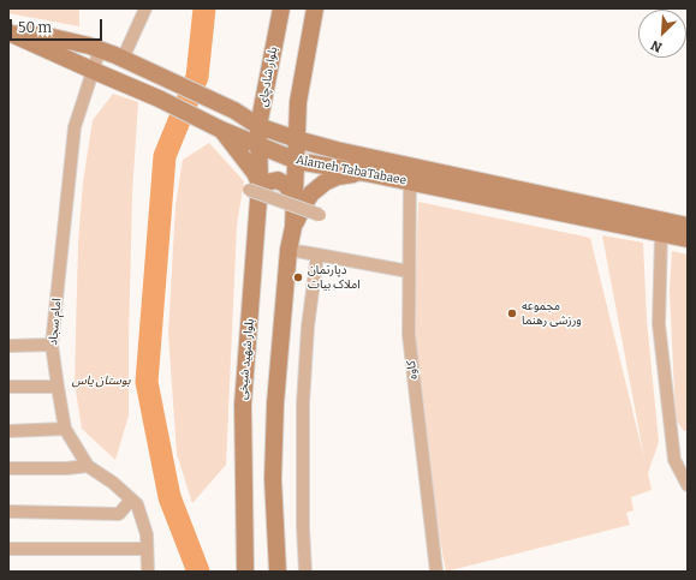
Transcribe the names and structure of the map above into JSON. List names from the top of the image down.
{
  "streets": {
    "street": [
      "بلوار شادچای",
      "Alameh TabaTabaee",
      "امام سجاد",
      "بلوار شهید شیخی",
      "کاوه"
    ]
  },
  "crossings": [
    ["بلوار شادچای", "Alameh TabaTabaee"],
    ["بلوار شادچای", "بلوار شهید شیخی"],
    ["Alameh TabaTabaee", "امام سجاد"],
    ["Alameh TabaTabaee", "بلوار شهید شیخی"],
    ["Alameh TabaTabaee", "کاوه"]
  ],
  "parks": ["بوستان یاس"],
  "places": ["دپارتمان املاک بیات", "مجموعه ورزشی رهنما"],
  "scale_bar": "50 m",
  "north": "bottom left"
}
